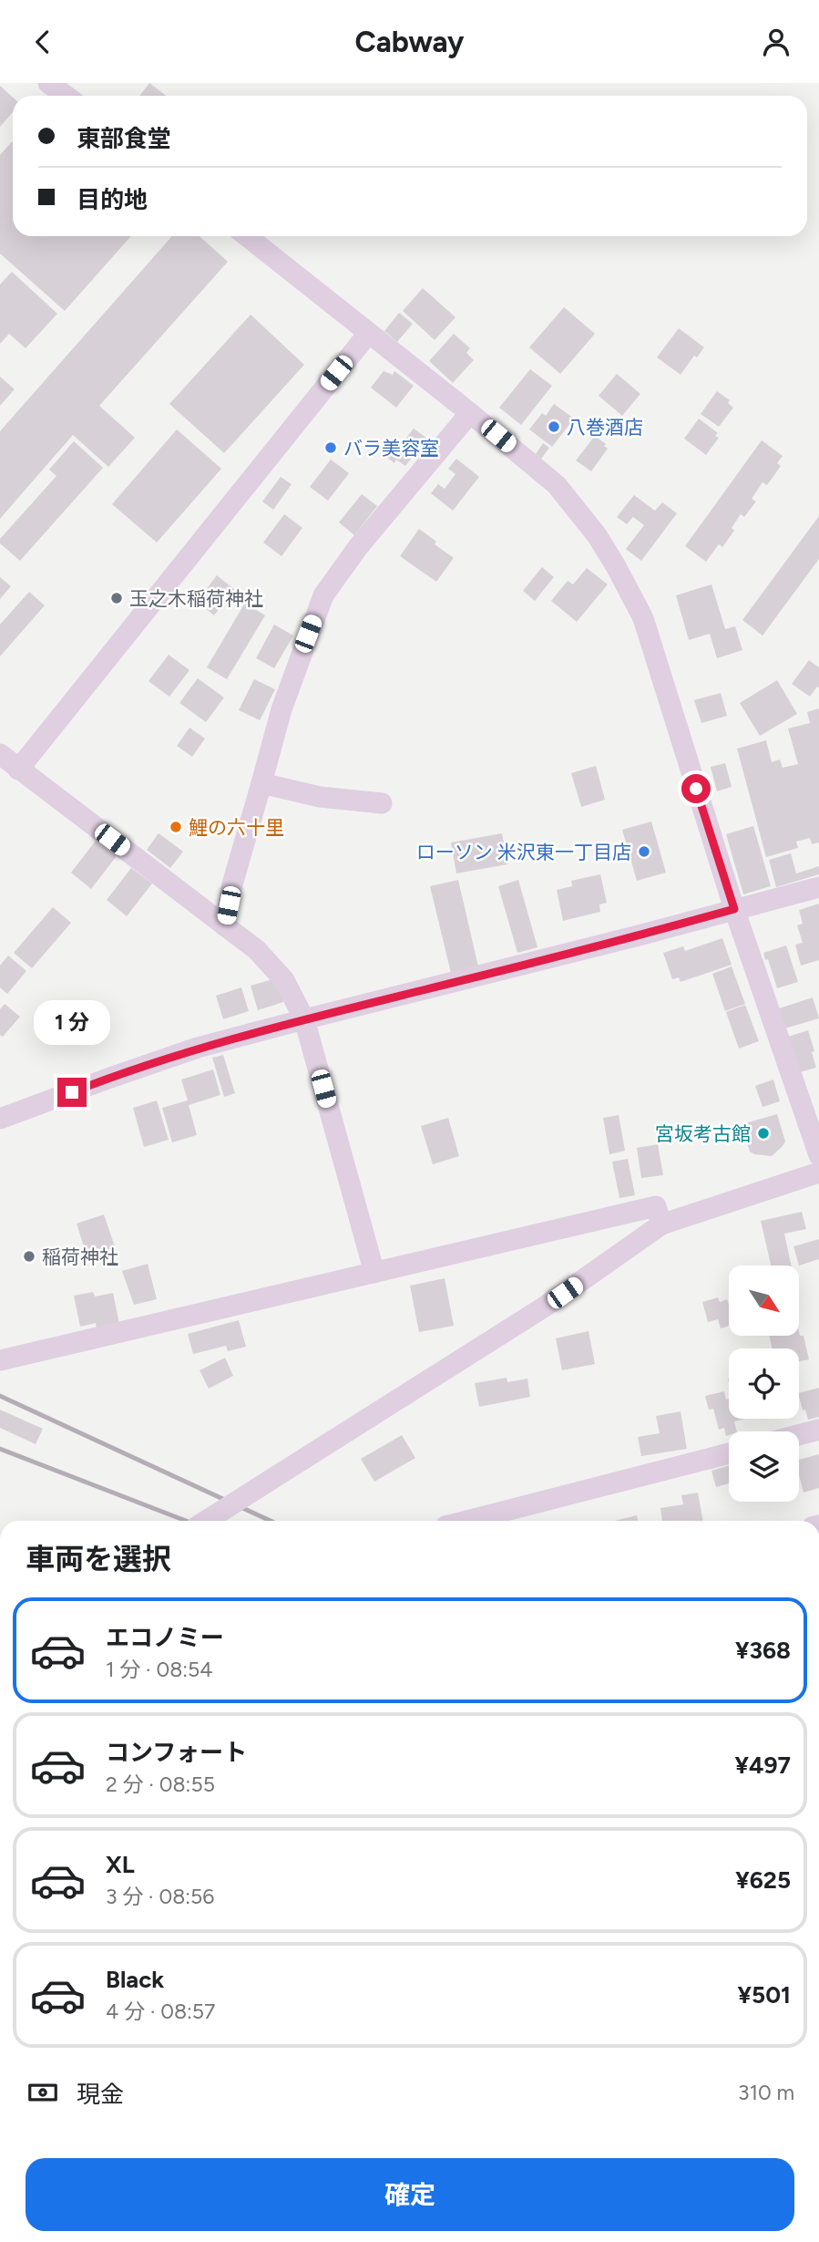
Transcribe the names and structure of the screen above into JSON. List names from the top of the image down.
{
  "places": [
    "八巻酒店",
    "バラ美容室",
    "玉之木稲荷神社",
    "鯉の六十里",
    "ローソン 米沢東一丁目店",
    "宮坂考古館",
    "稲荷神社"
  ],
  "north": "bottom right",
  "page": {
    "header": "Cabway",
    "banner": ["東部食堂", "目的地"],
    "bubble": "1 分",
    "heading": "車両を選択",
    "list": [
      {
        "name": "エコノミー",
        "note": "1 分 · 08:54",
        "value": "¥368"
      },
      {
        "name": "コンフォート",
        "note": "2 分 · 08:55",
        "value": "¥497"
      },
      {
        "name": "XL",
        "note": "3 分 · 08:56",
        "value": "¥625"
      },
      {
        "name": "Black",
        "note": "4 分 · 08:57",
        "value": "¥501"
      }
    ],
    "pay": ["現金", "310 m"],
    "buttons": "確定"
  }
}
